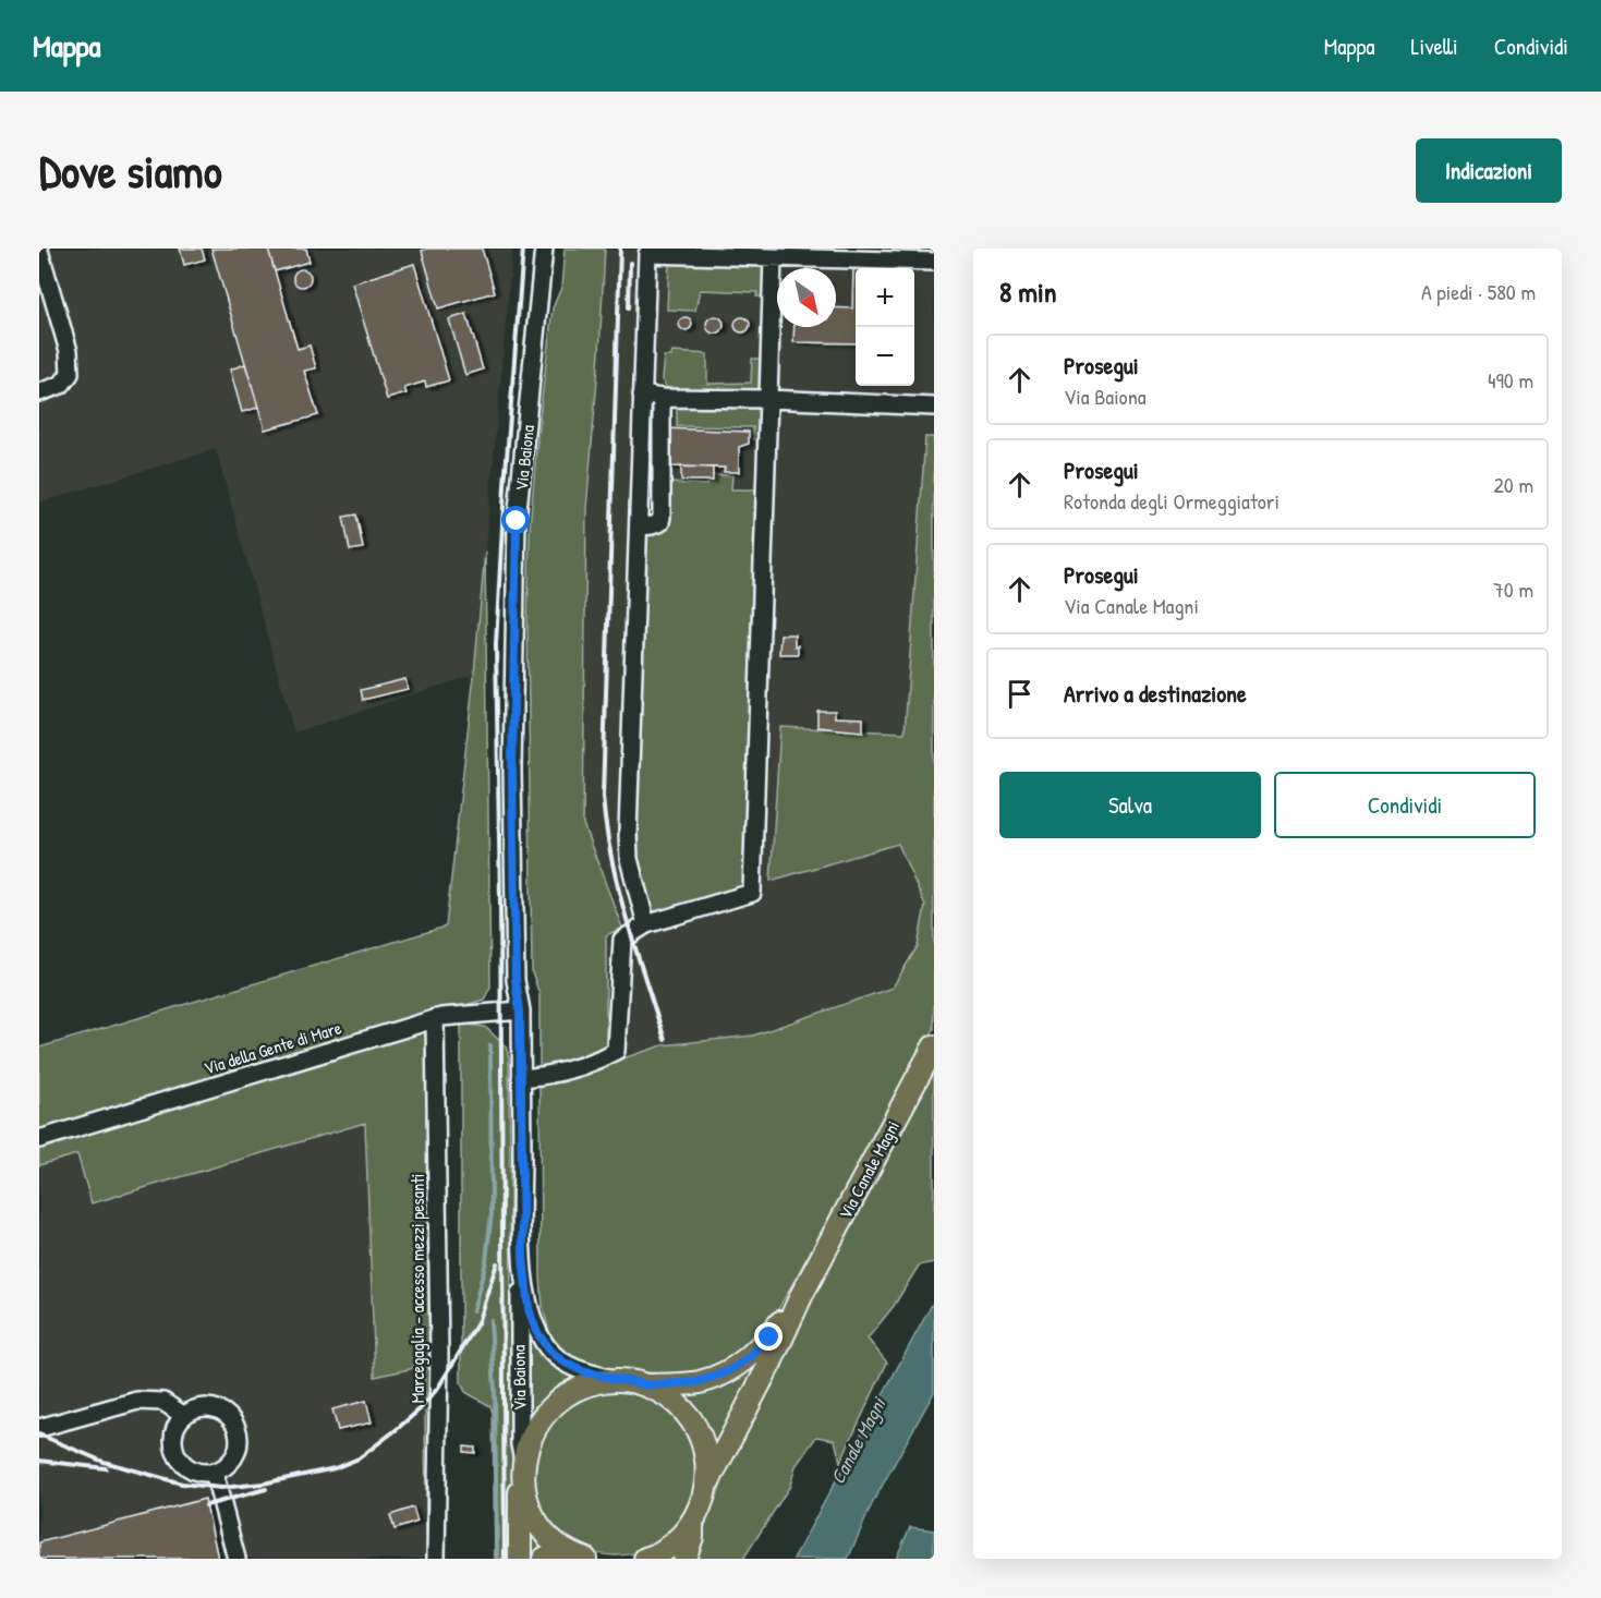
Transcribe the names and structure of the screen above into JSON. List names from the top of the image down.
{
  "streets": {
    "main road": ["Via Baiona", "Via Canale Magni"],
    "street": ["Via della Gente di Mare", "Marcegaglia - accesso mezzi pesanti"]
  },
  "crossings": [
    ["Via Baiona", "Via della Gente di Mare"],
    ["Via della Gente di Mare", "Marcegaglia - accesso mezzi pesanti"]
  ],
  "water": ["Canale Magni"],
  "north": "bottom right",
  "page": {
    "header": "Mappa",
    "nav": ["Mappa", "Livelli", "Condividi"],
    "buttons": [
      "Indicazioni",
      ["Salva", "Condividi"]
    ],
    "title": "Dove siamo",
    "heading": ["8 min", "A piedi · 580 m"],
    "map_buttons": ["+", "−"],
    "list": [
      ["Prosegui", "Via Baiona", "490 m"],
      ["Prosegui", "Rotonda degli Ormeggiatori", "20 m"],
      ["Prosegui", "Via Canale Magni", "70 m"],
      "Arrivo a destinazione"
    ]
  }
}
